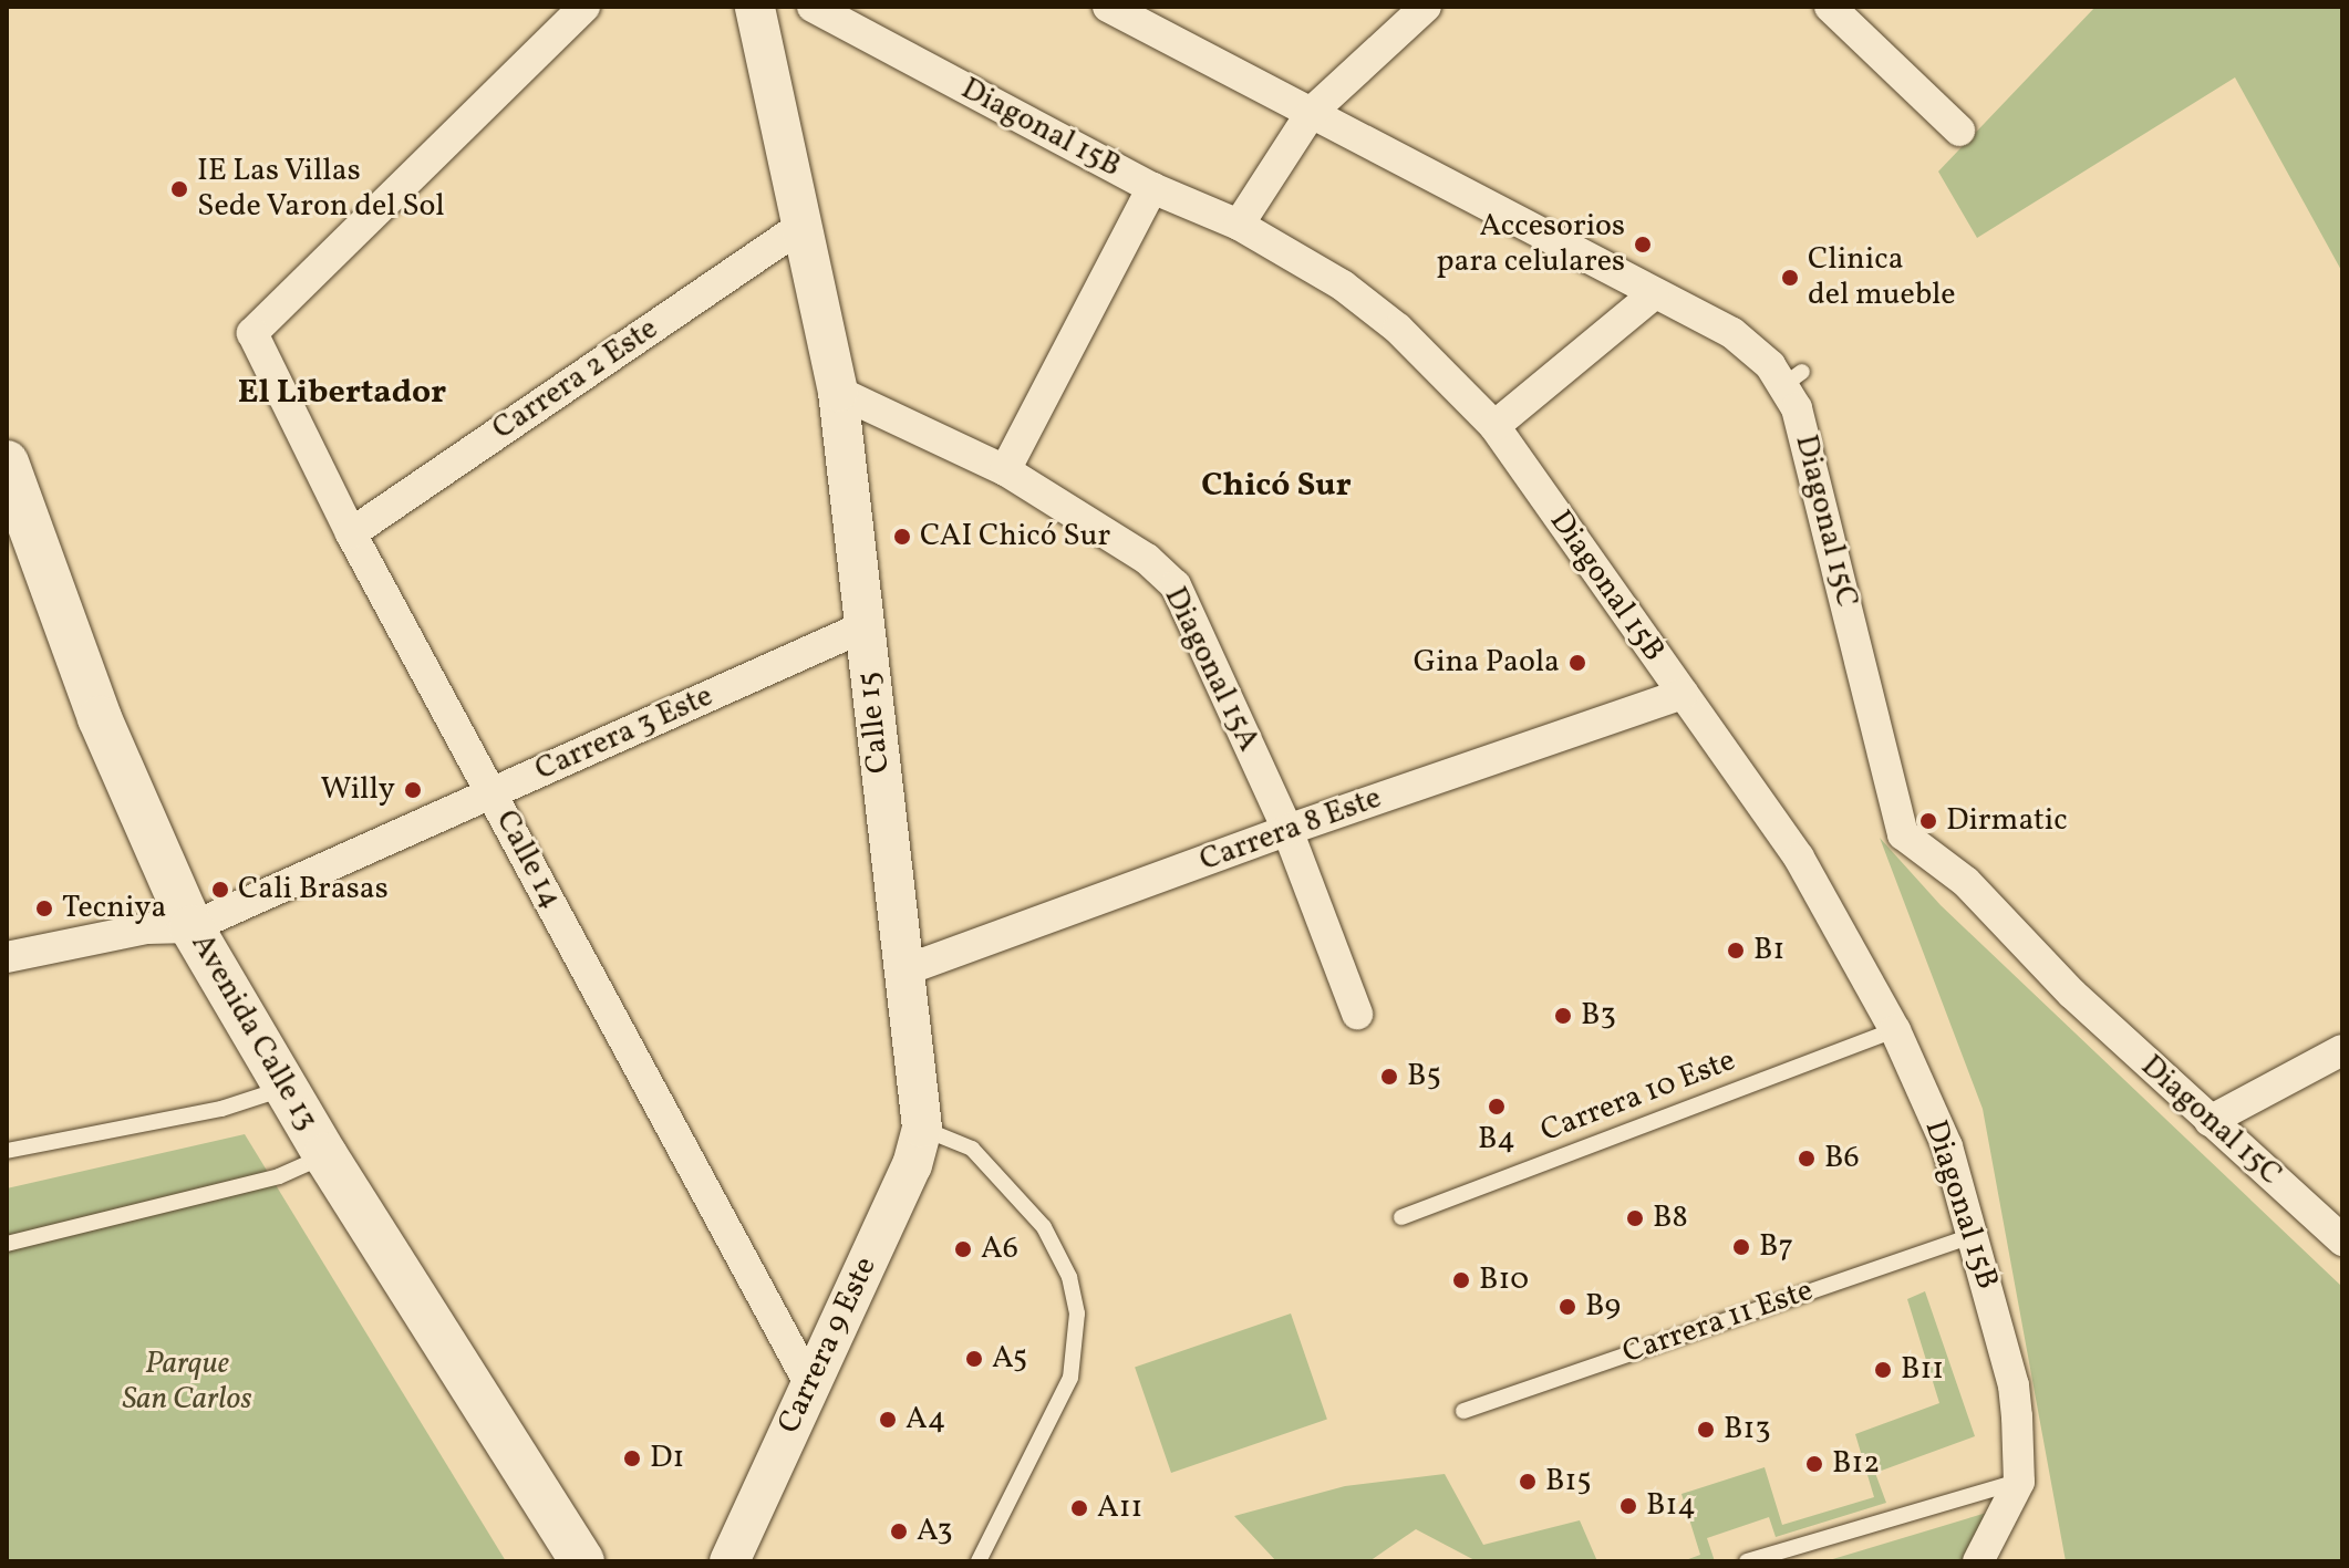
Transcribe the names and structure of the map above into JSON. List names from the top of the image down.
{
  "streets": {
    "main road": ["Avenida Calle 13"],
    "street": [
      "Diagonal 15B",
      "Carrera 2 Este",
      "Diagonal 15C",
      "Diagonal 15A",
      "Calle 15",
      "Carrera 3 Este",
      "Carrera 8 Este",
      "Calle 14",
      "Carrera 9 Este"
    ],
    "lane": ["Carrera 10 Este", "Carrera 11 Este"]
  },
  "crossings": [
    ["Diagonal 15B", "Carrera 8 Este"],
    ["Diagonal 15B", "Carrera 10 Este"],
    ["Diagonal 15B", "Carrera 11 Este"],
    ["Carrera 2 Este", "Calle 15"],
    ["Carrera 2 Este", "Calle 14"],
    ["Diagonal 15A", "Calle 15"],
    ["Diagonal 15A", "Carrera 8 Este"],
    ["Calle 15", "Carrera 3 Este"],
    ["Calle 15", "Carrera 8 Este"],
    ["Calle 15", "Carrera 9 Este"],
    ["Carrera 3 Este", "Calle 14"],
    ["Carrera 3 Este", "Avenida Calle 13"],
    ["Calle 14", "Carrera 9 Este"]
  ],
  "districts": ["El Libertador", "Chicó Sur"],
  "parks": ["Parque San Carlos"],
  "places": [
    "IE Las Villas Sede Varon del Sol",
    "Accesorios para celulares",
    "Clinica del mueble",
    "CAI Chicó Sur",
    "Gina Paola",
    "Willy",
    "Dirmatic",
    "Cali Brasas",
    "Tecniya",
    "B1",
    "B3",
    "B5",
    "B4",
    "B6",
    "B8",
    "B7",
    "A6",
    "B10",
    "B9",
    "A5",
    "B11",
    "A4",
    "B13",
    "D1",
    "B12",
    "B15",
    "B14",
    "A11",
    "A3"
  ]
}
